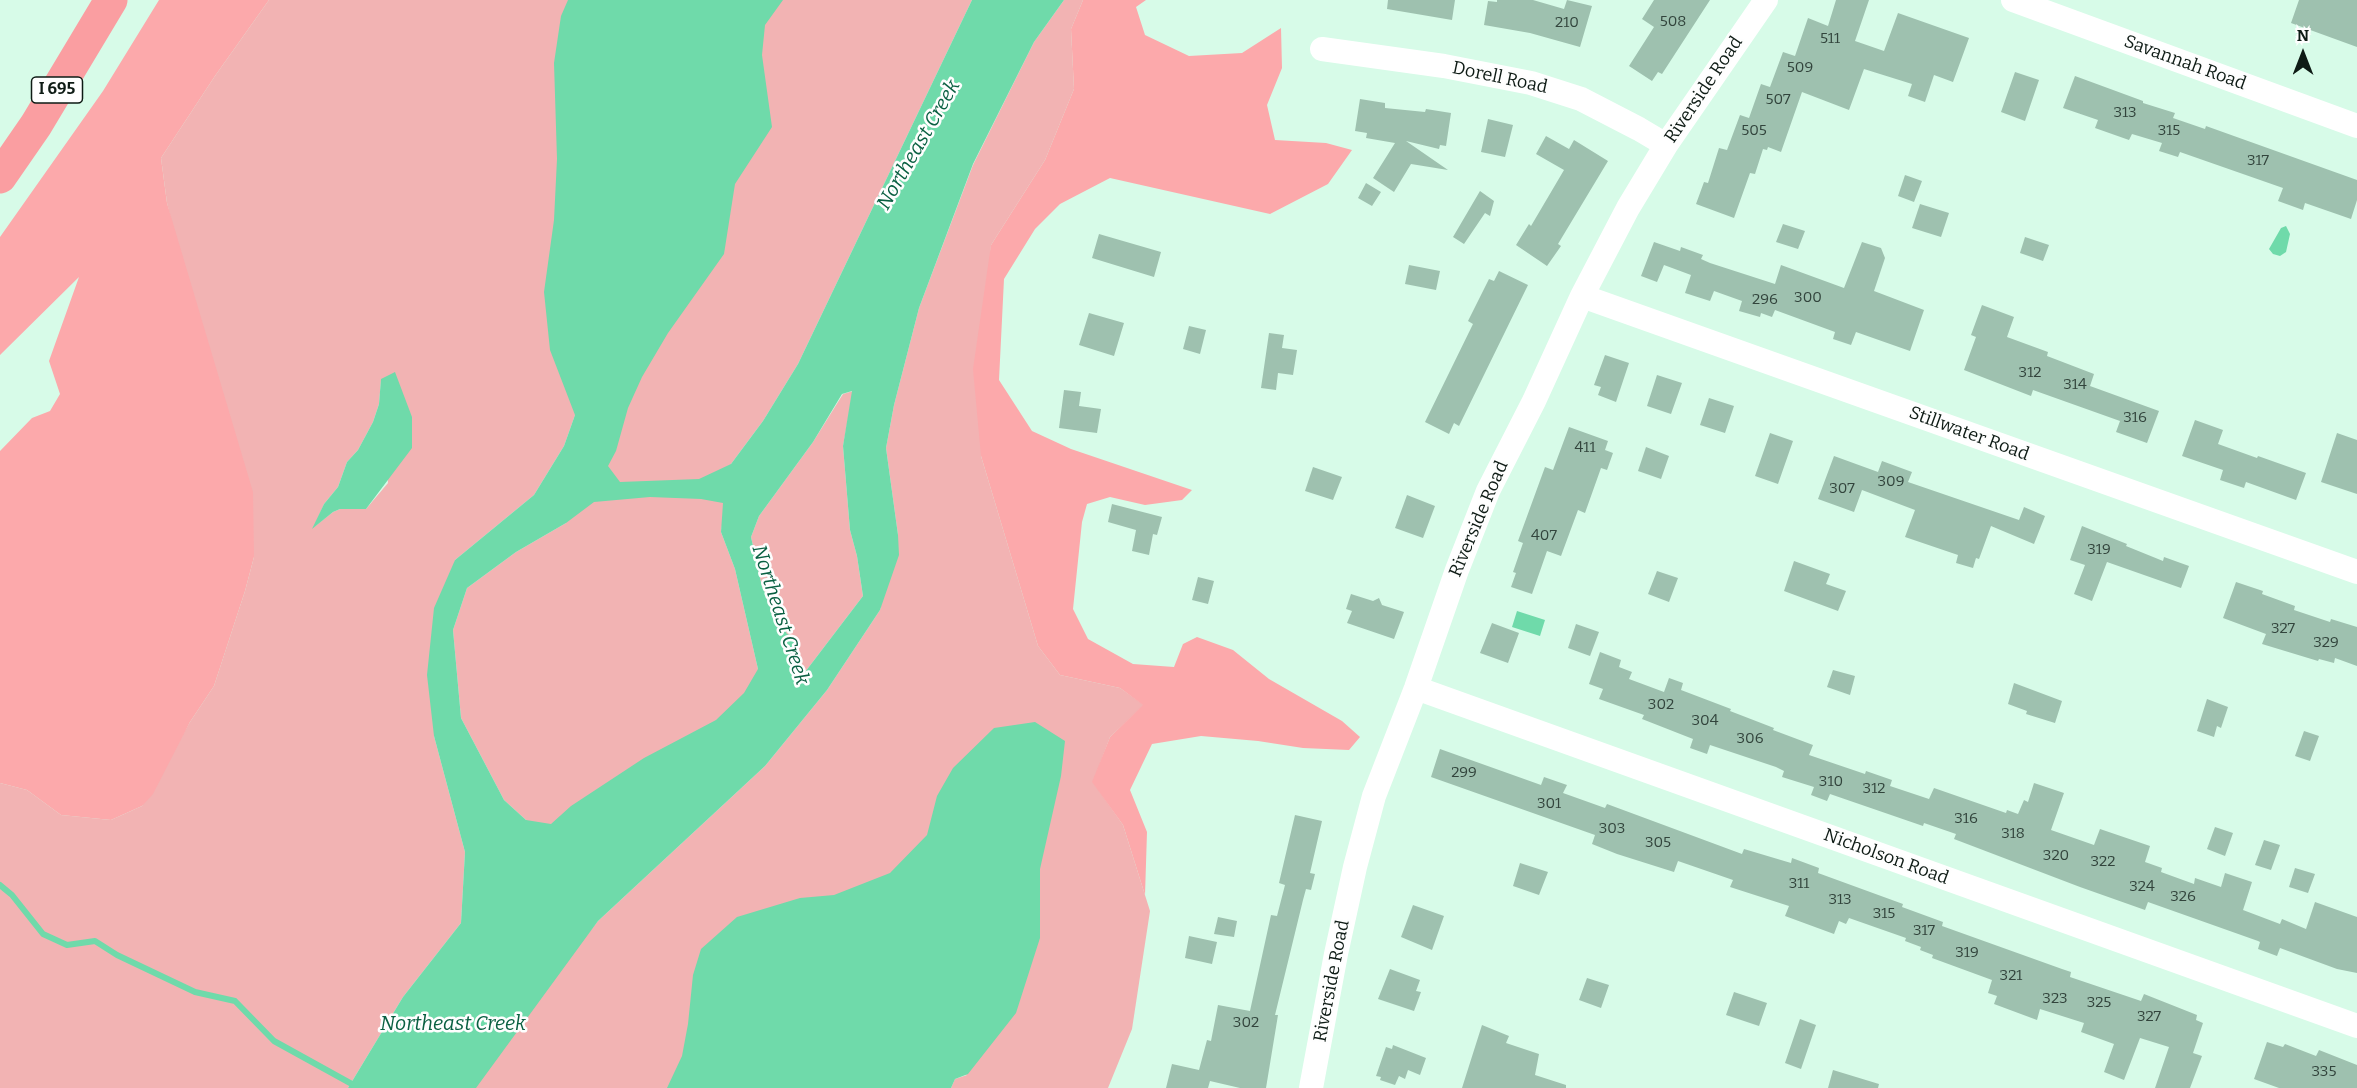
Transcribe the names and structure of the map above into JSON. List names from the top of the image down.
{
  "streets": {
    "highway": ["I 695"],
    "street": [
      "Savannah Road",
      "Dorell Road",
      "Riverside Road",
      "Stillwater Road",
      "Nicholson Road"
    ]
  },
  "crossings": [
    ["Dorell Road", "Riverside Road"],
    ["Riverside Road", "Stillwater Road"],
    ["Riverside Road", "Nicholson Road"]
  ],
  "water": ["Northeast Creek"],
  "house_numbers": [
    "508",
    "210",
    "511",
    "509",
    "507",
    "313",
    "505",
    "315",
    "317",
    "300",
    "296",
    "312",
    "314",
    "316",
    "411",
    "309",
    "307",
    "407",
    "319",
    "327",
    "329",
    "302",
    "304",
    "306",
    "299",
    "310",
    "312",
    "301",
    "316",
    "303",
    "318",
    "305",
    "320",
    "322",
    "311",
    "324",
    "326",
    "313",
    "315",
    "317",
    "319",
    "321",
    "323",
    "325",
    "327",
    "302",
    "335"
  ],
  "north": "top"
}
